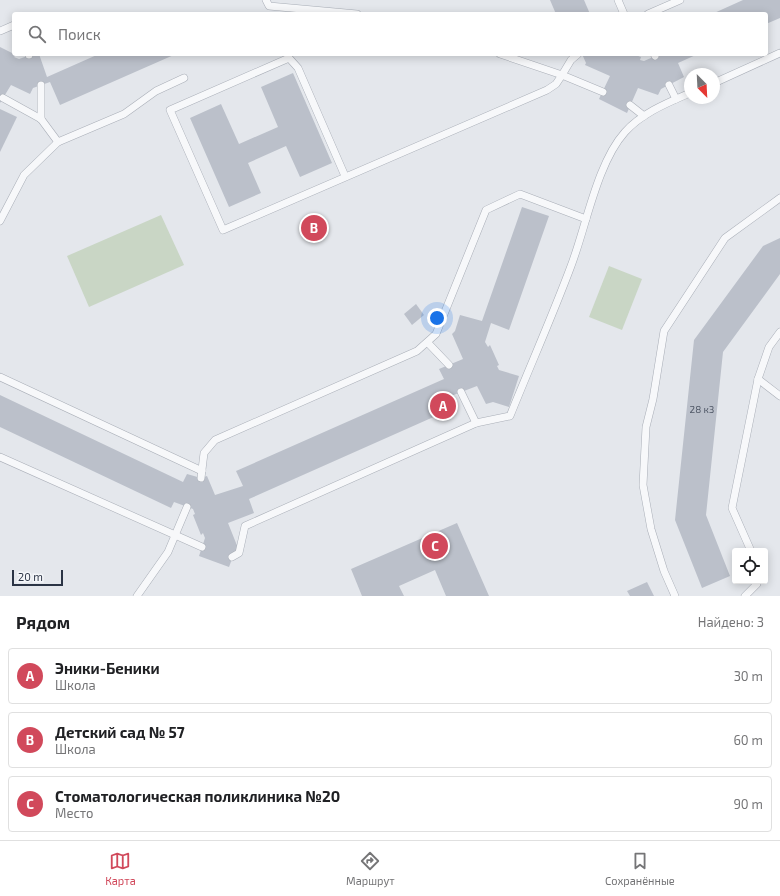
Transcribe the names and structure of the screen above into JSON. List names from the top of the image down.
{
  "house_numbers": ["28 к3"],
  "scale_bar": "20 m",
  "north": "bottom right",
  "page": {
    "search": "Поиск",
    "pins": ["B", "A", "C"],
    "scale": "20 m",
    "heading": ["Рядом", "Найдено: 3"],
    "list": [
      {
        "mark": "A",
        "name": "Эники-Беники",
        "note": "Школа",
        "value": "30 m"
      },
      {
        "mark": "B",
        "name": "Детский сад № 57",
        "note": "Школа",
        "value": "60 m"
      },
      {
        "mark": "C",
        "name": "Стоматологическая поликлиника №20",
        "note": "Место",
        "value": "90 m"
      }
    ],
    "nav": ["Карта", "Маршрут", "Сохранённые"]
  }
}
